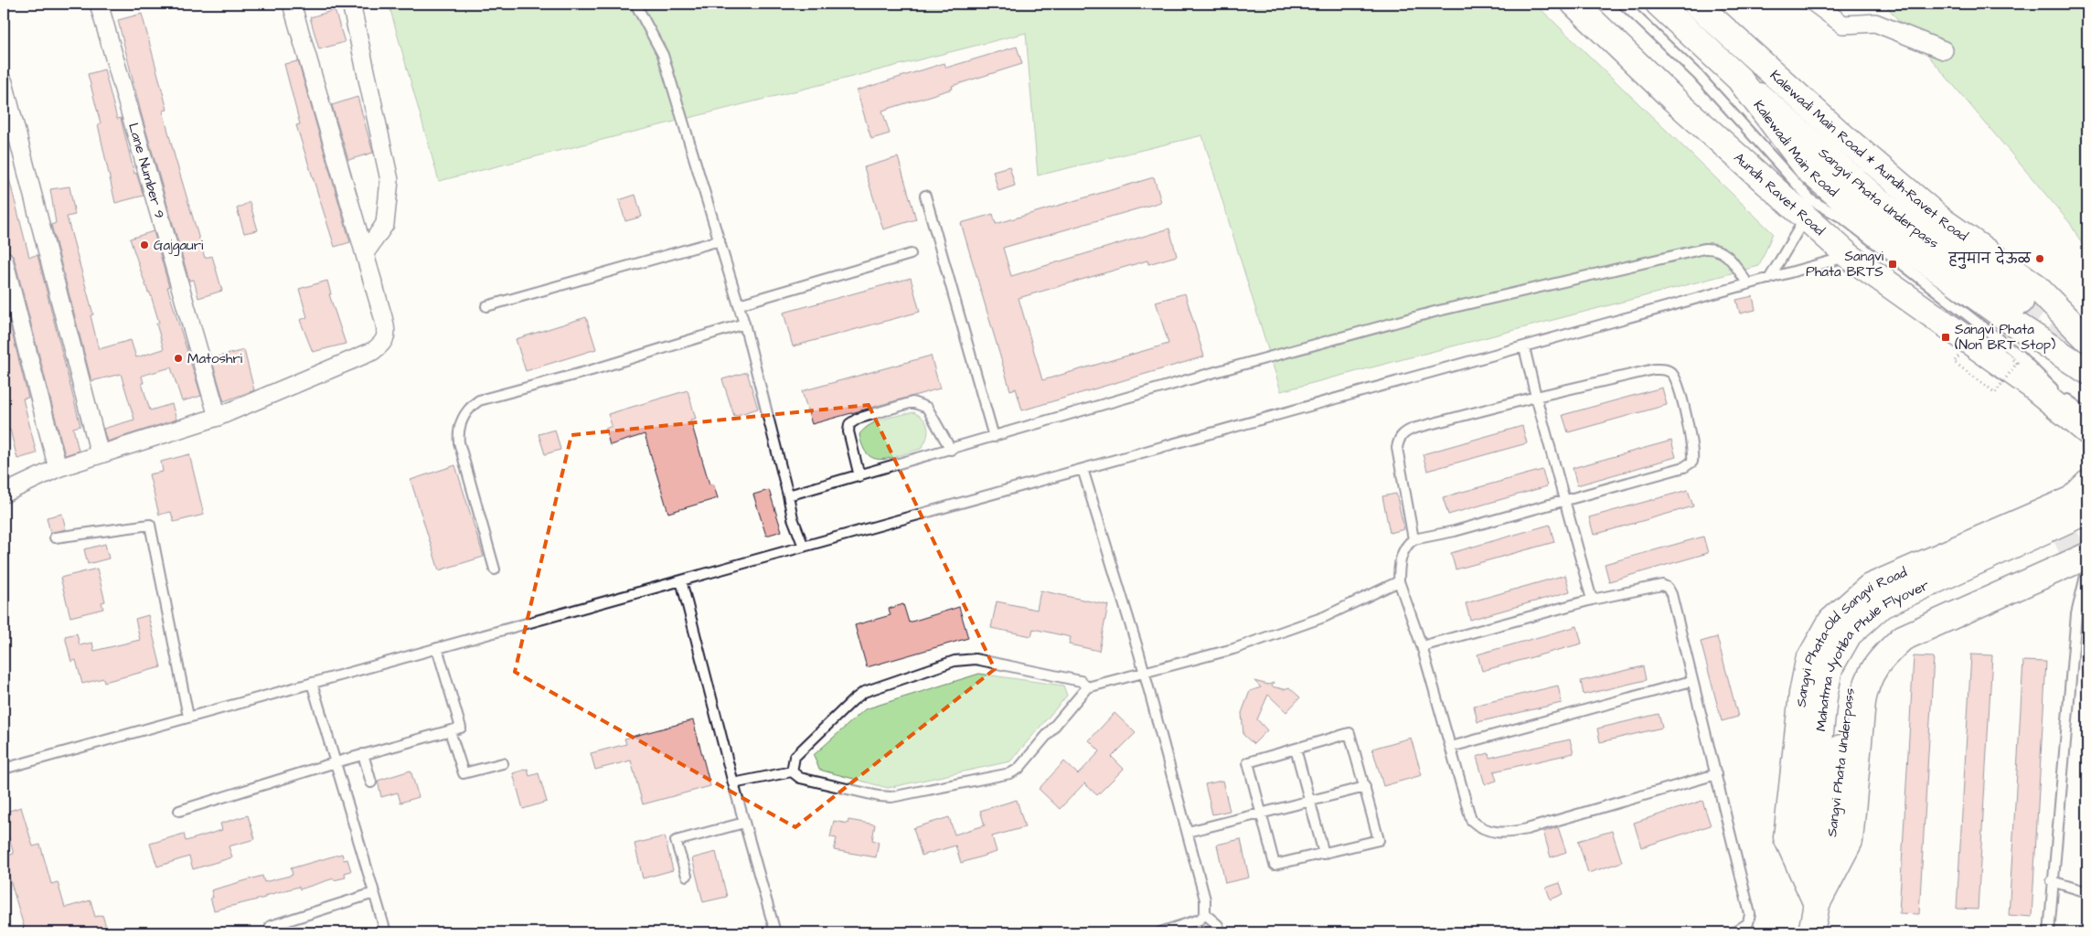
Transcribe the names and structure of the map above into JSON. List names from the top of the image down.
{
  "streets": {
    "main road": [
      "Kalewadi Main Road",
      "Kalewadi Main Road * Aundh-Ravet Road",
      "Aundh Ravet Road",
      "Sangvi Phata Underpass",
      "Sangvi Phata-Old Sangvi Road",
      "Mahatma Jyotiba Phule Flyover"
    ],
    "street": ["Lane Number 9"]
  },
  "crossings": [
    ["Kalewadi Main Road", "Sangvi Phata Underpass"],
    ["Kalewadi Main Road * Aundh-Ravet Road", "Sangvi Phata Underpass"],
    ["Sangvi Phata Underpass", "Sangvi Phata-Old Sangvi Road"],
    ["Sangvi Phata Underpass", "Mahatma Jyotiba Phule Flyover"],
    ["Sangvi Phata-Old Sangvi Road", "Mahatma Jyotiba Phule Flyover"]
  ],
  "places": {
    "other": ["Gajgauri", "हनुमान देऊळ", "Matoshri"],
    "transit": ["Sangvi Phata BRTS", "Sangvi Phata (Non BRT Stop)"]
  }
}
